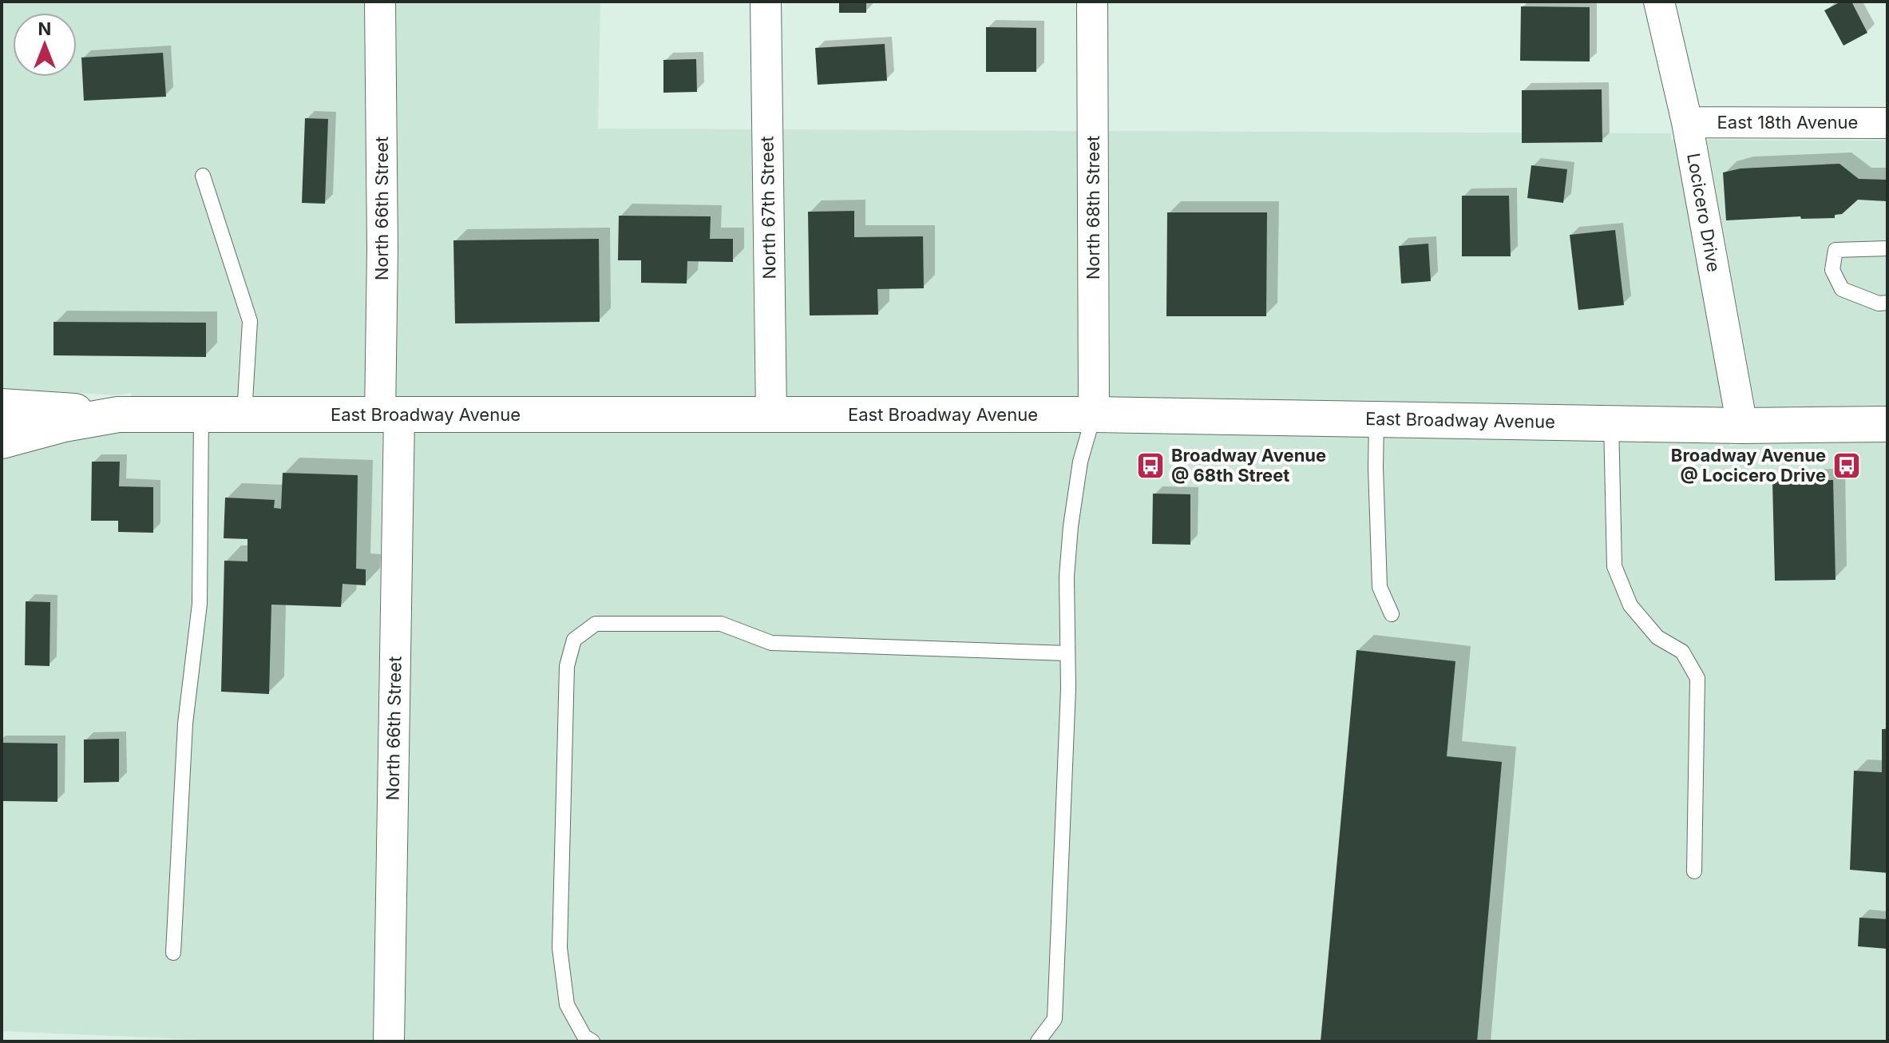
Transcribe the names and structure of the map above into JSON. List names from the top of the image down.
{
  "streets": {
    "main road": ["East Broadway Avenue"],
    "street": [
      "East 18th Avenue",
      "North 67th Street",
      "North 68th Street",
      "North 66th Street",
      "Locicero Drive"
    ]
  },
  "crossings": [
    ["East 18th Avenue", "Locicero Drive"],
    ["North 67th Street", "East Broadway Avenue"],
    ["North 68th Street", "East Broadway Avenue"],
    ["North 66th Street", "East Broadway Avenue"],
    ["Locicero Drive", "East Broadway Avenue"]
  ],
  "places": {
    "bus stop": ["Broadway Avenue @ 68th Street", "Broadway Avenue @ Locicero Drive"]
  },
  "north": "top"
}
